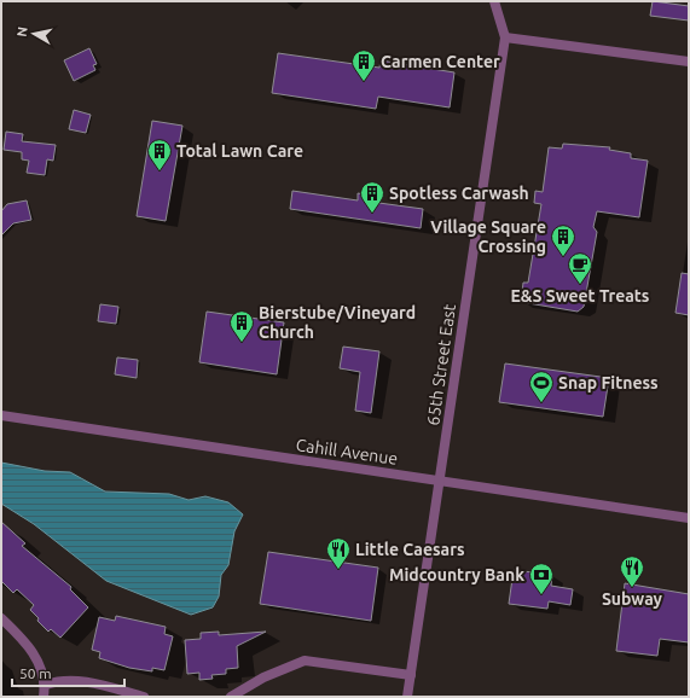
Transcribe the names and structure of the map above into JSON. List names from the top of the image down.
{
  "streets": {
    "street": ["65th Street East", "Cahill Avenue"]
  },
  "crossings": [
    ["65th Street East", "Cahill Avenue"]
  ],
  "places": {
    "building": [
      "Carmen Center",
      "Total Lawn Care",
      "Spotless Carwash",
      "Village Square Crossing",
      "Bierstube/Vineyard Church"
    ],
    "cafe": ["E&S Sweet Treats"],
    "sports": ["Snap Fitness"],
    "restaurant": ["Little Caesars", "Subway"],
    "bank": ["Midcountry Bank"]
  },
  "scale_bar": "50 m",
  "north": "left"
}
